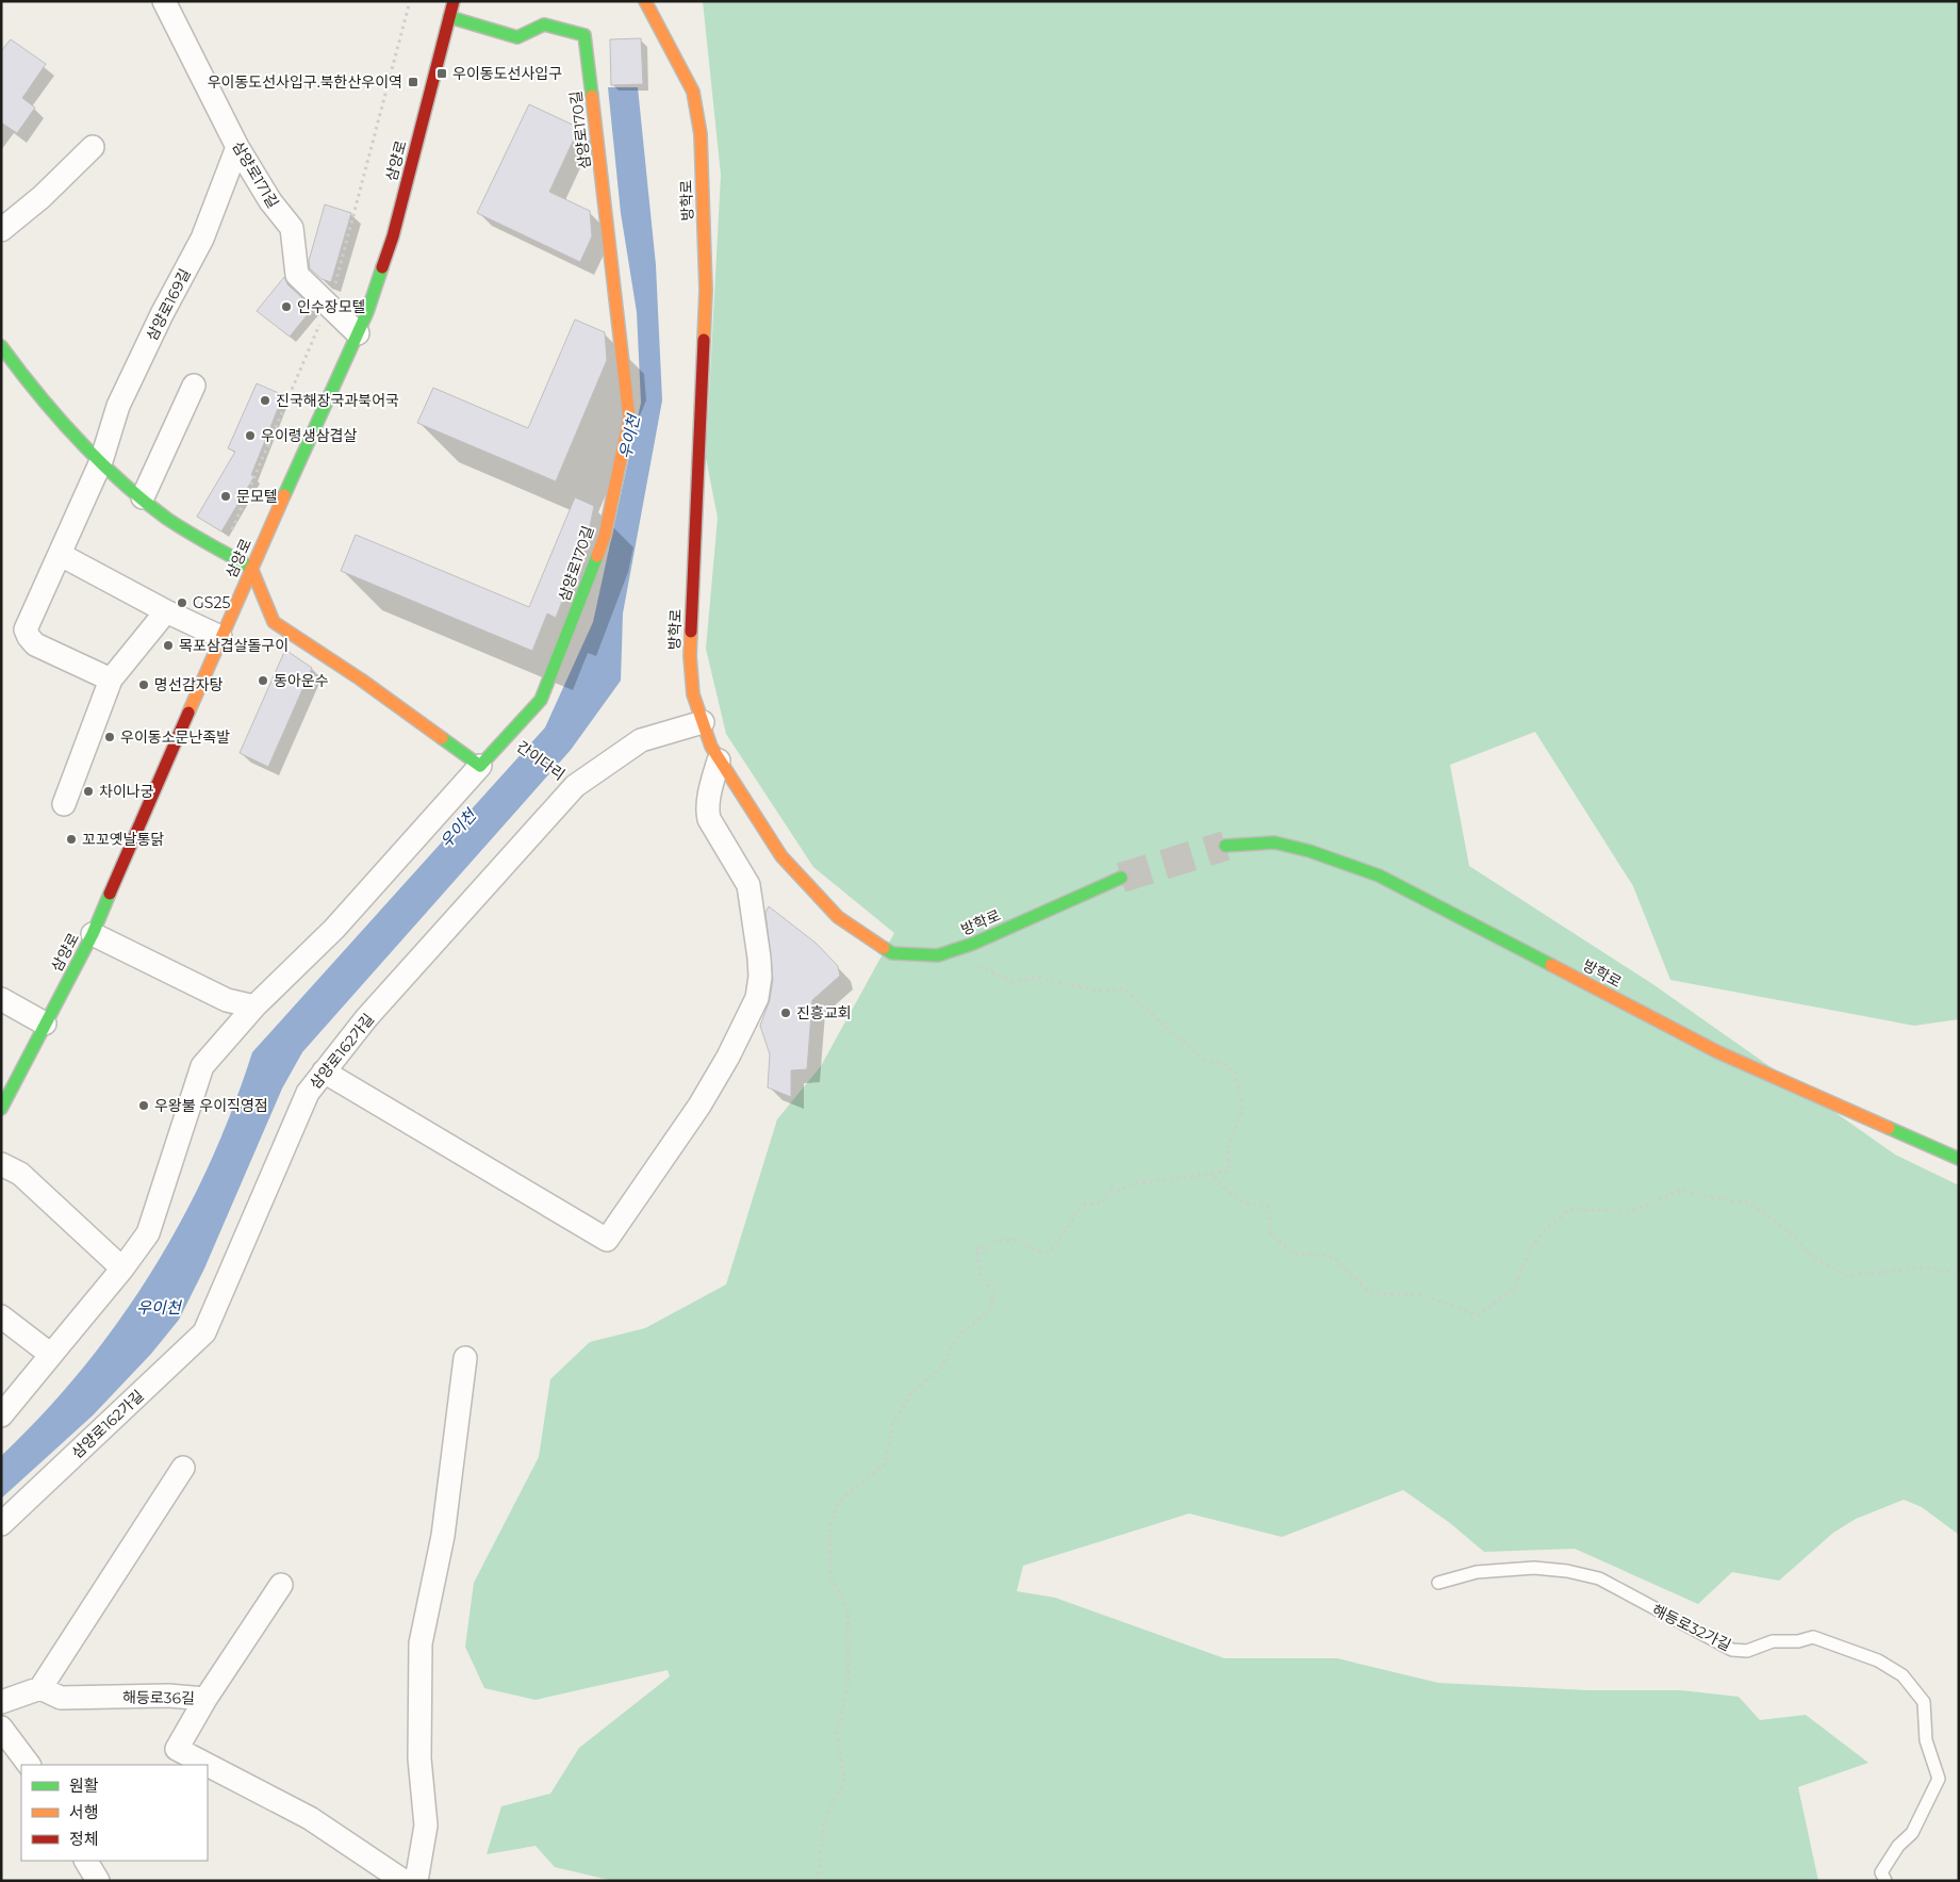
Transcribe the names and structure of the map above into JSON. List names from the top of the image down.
{
  "streets": {
    "main road": ["삼양로170길", "삼양로", "방학로"],
    "street": [
      "삼양로171길",
      "삼양로169길",
      "삼양로162가길",
      "해등로36길"
    ],
    "lane": ["해등로32가길"],
    "path": ["간이다리"]
  },
  "crossings": [
    ["삼양로170길", "삼양로"],
    ["삼양로170길", "간이다리"],
    ["삼양로", "삼양로171길"],
    ["삼양로171길", "삼양로169길"],
    ["방학로", "삼양로162가길"],
    ["간이다리", "삼양로162가길"]
  ],
  "water": ["우이천"],
  "places": {
    "transit": ["우이동도선사입구", "우이동도선사입구.북한산우이역"],
    "other": [
      "인수장모텔",
      "진국해장국과북어국",
      "우이령생삼겹살",
      "문모텔",
      "GS25",
      "목포삼겹살돌구이",
      "동아운수",
      "명선감자탕",
      "우이동소문난족발",
      "차이나궁",
      "꼬꼬옛날통닭",
      "진흥교회",
      "우왕불 우이직영점"
    ]
  },
  "legend": ["원활", "서행", "정체"]
}
